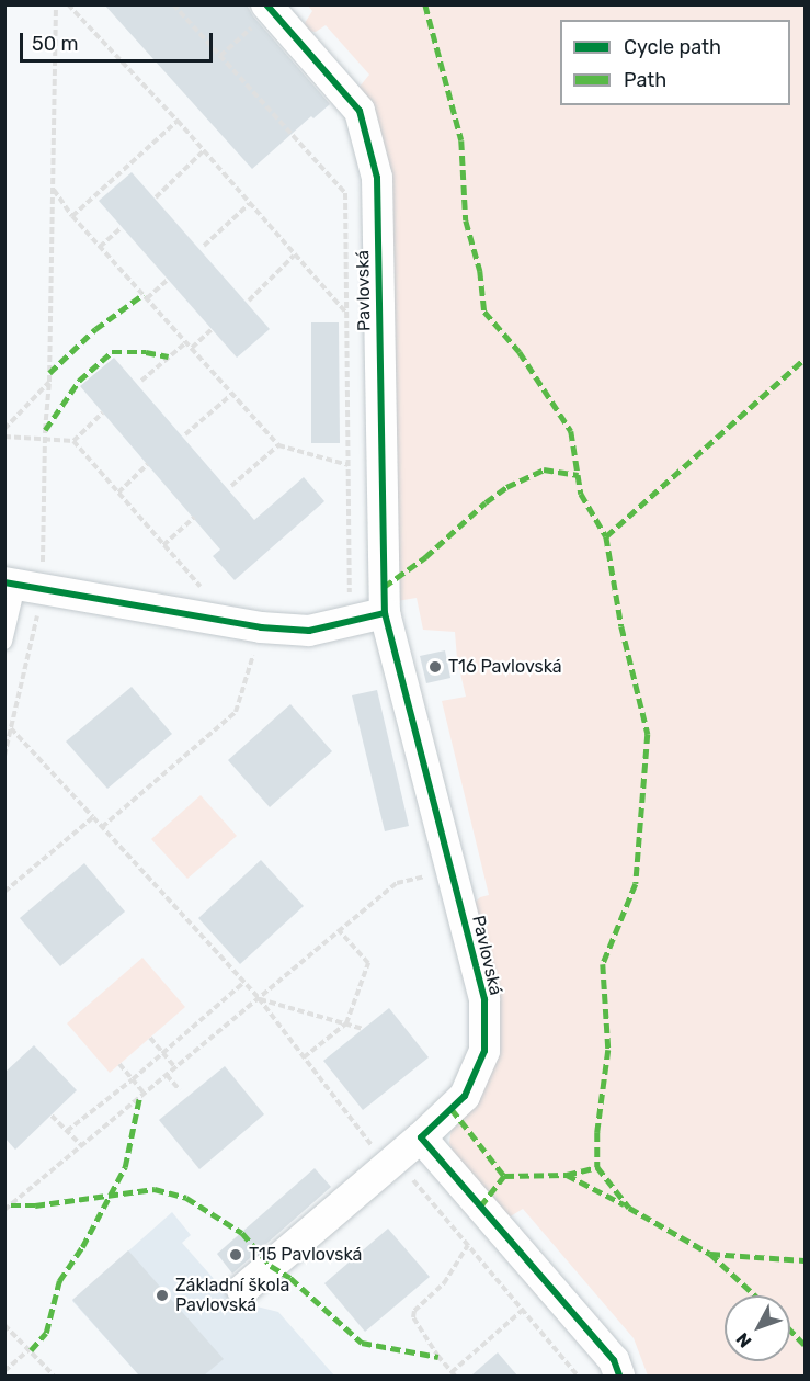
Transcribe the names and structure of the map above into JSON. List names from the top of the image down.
{
  "streets": {
    "street": ["Pavlovská"]
  },
  "places": ["T16 Pavlovská", "T15 Pavlovská", "Základní škola Pavlovská"],
  "legend": ["Cycle path", "Path"],
  "scale_bar": "50 m",
  "north": "bottom left"
}
